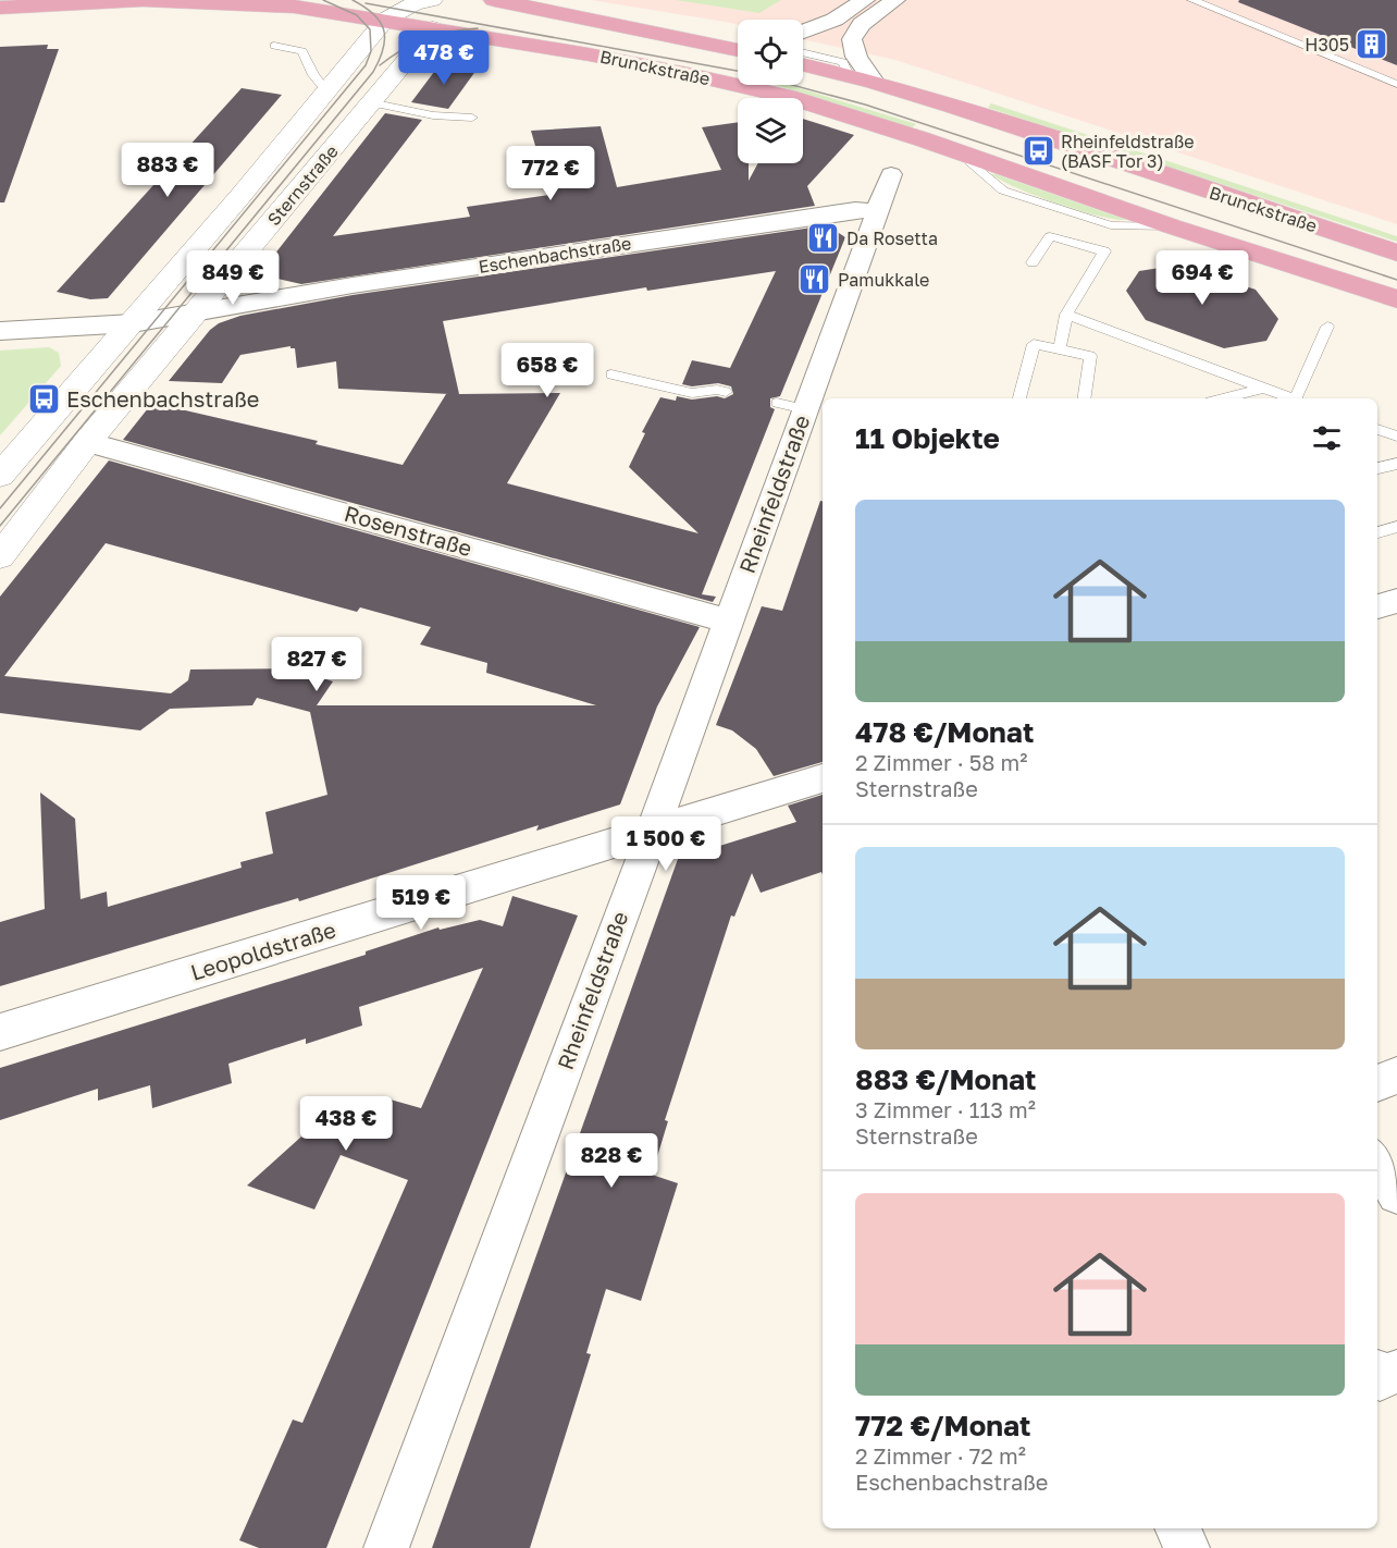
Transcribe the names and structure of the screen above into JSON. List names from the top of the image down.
{
  "streets": {
    "main road": ["Brunckstraße", "Sternstraße"],
    "street": [
      "Eschenbachstraße",
      "Rheinfeldstraße",
      "Rosenstraße",
      "Leopoldstraße"
    ]
  },
  "crossings": [
    ["Brunckstraße", "Sternstraße"],
    ["Sternstraße", "Eschenbachstraße"],
    ["Sternstraße", "Rosenstraße"],
    ["Eschenbachstraße", "Rheinfeldstraße"],
    ["Rheinfeldstraße", "Rosenstraße"],
    ["Rheinfeldstraße", "Leopoldstraße"]
  ],
  "places": {
    "building": ["H305"],
    "bus stop": ["Rheinfeldstraße (BASF Tor 3)", "Eschenbachstraße"],
    "restaurant": ["Da Rosetta", "Pamukkale"]
  },
  "page": {
    "price": [
      "478 €",
      "883 €",
      "772 €",
      "849 €",
      "694 €",
      "658 €",
      "827 €",
      "1 500 €",
      "519 €",
      "438 €",
      "828 €"
    ],
    "heading": "11 Objekte",
    "list": [
      {
        "name": "478 €/Monat",
        "note": "2 Zimmer · 58 m² · Sternstraße"
      },
      {
        "name": "883 €/Monat",
        "note": "3 Zimmer · 113 m² · Sternstraße"
      },
      {
        "name": "772 €/Monat",
        "note": "2 Zimmer · 72 m² · Eschenbachstraße"
      }
    ]
  }
}
